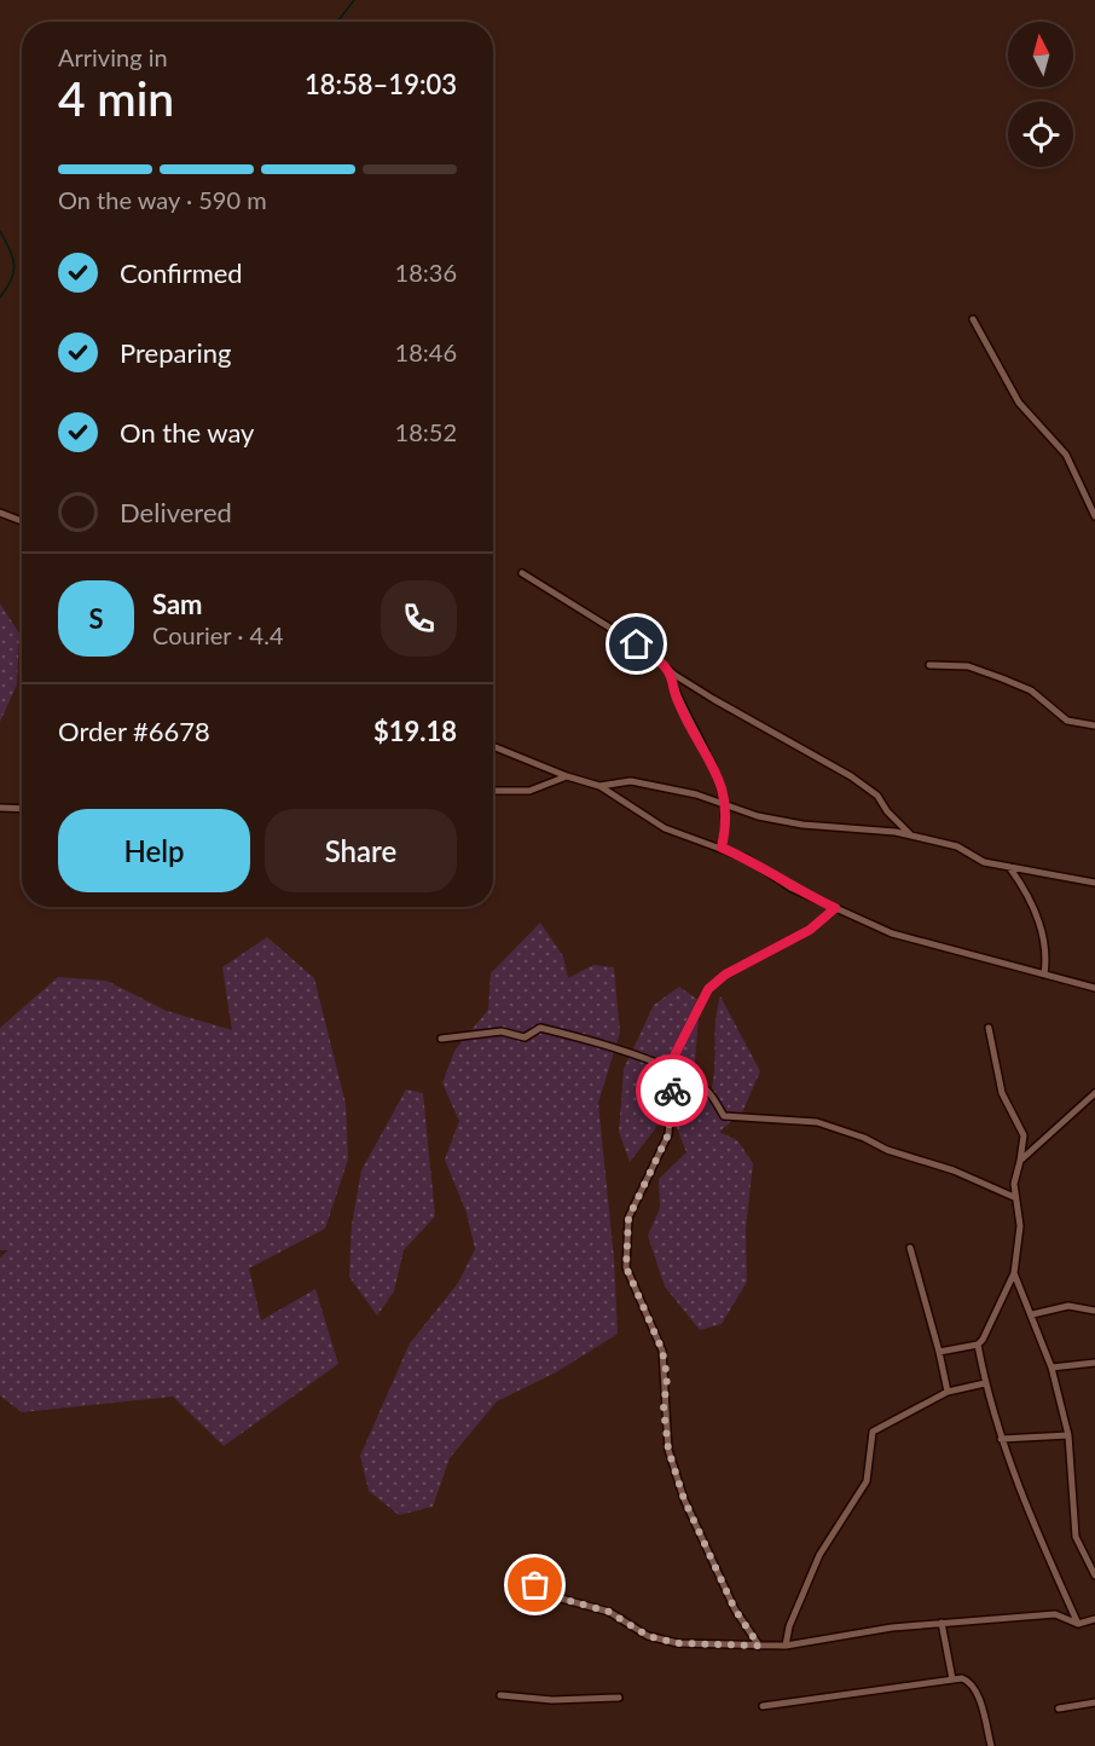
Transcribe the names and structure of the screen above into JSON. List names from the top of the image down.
{
  "north": "top",
  "page": {
    "heading": ["4 min", "Arriving in", "18:58–19:03"],
    "panel": [
      "Sam",
      "Courier · 4.4",
      "Order #6678",
      "$19.18"
    ],
    "bar": "On the way · 590 m",
    "list": [
      ["Confirmed", "18:36"],
      ["Preparing", "18:46"],
      ["On the way", "18:52"],
      "Delivered"
    ],
    "round": "S",
    "buttons": ["Help", "Share"]
  }
}
